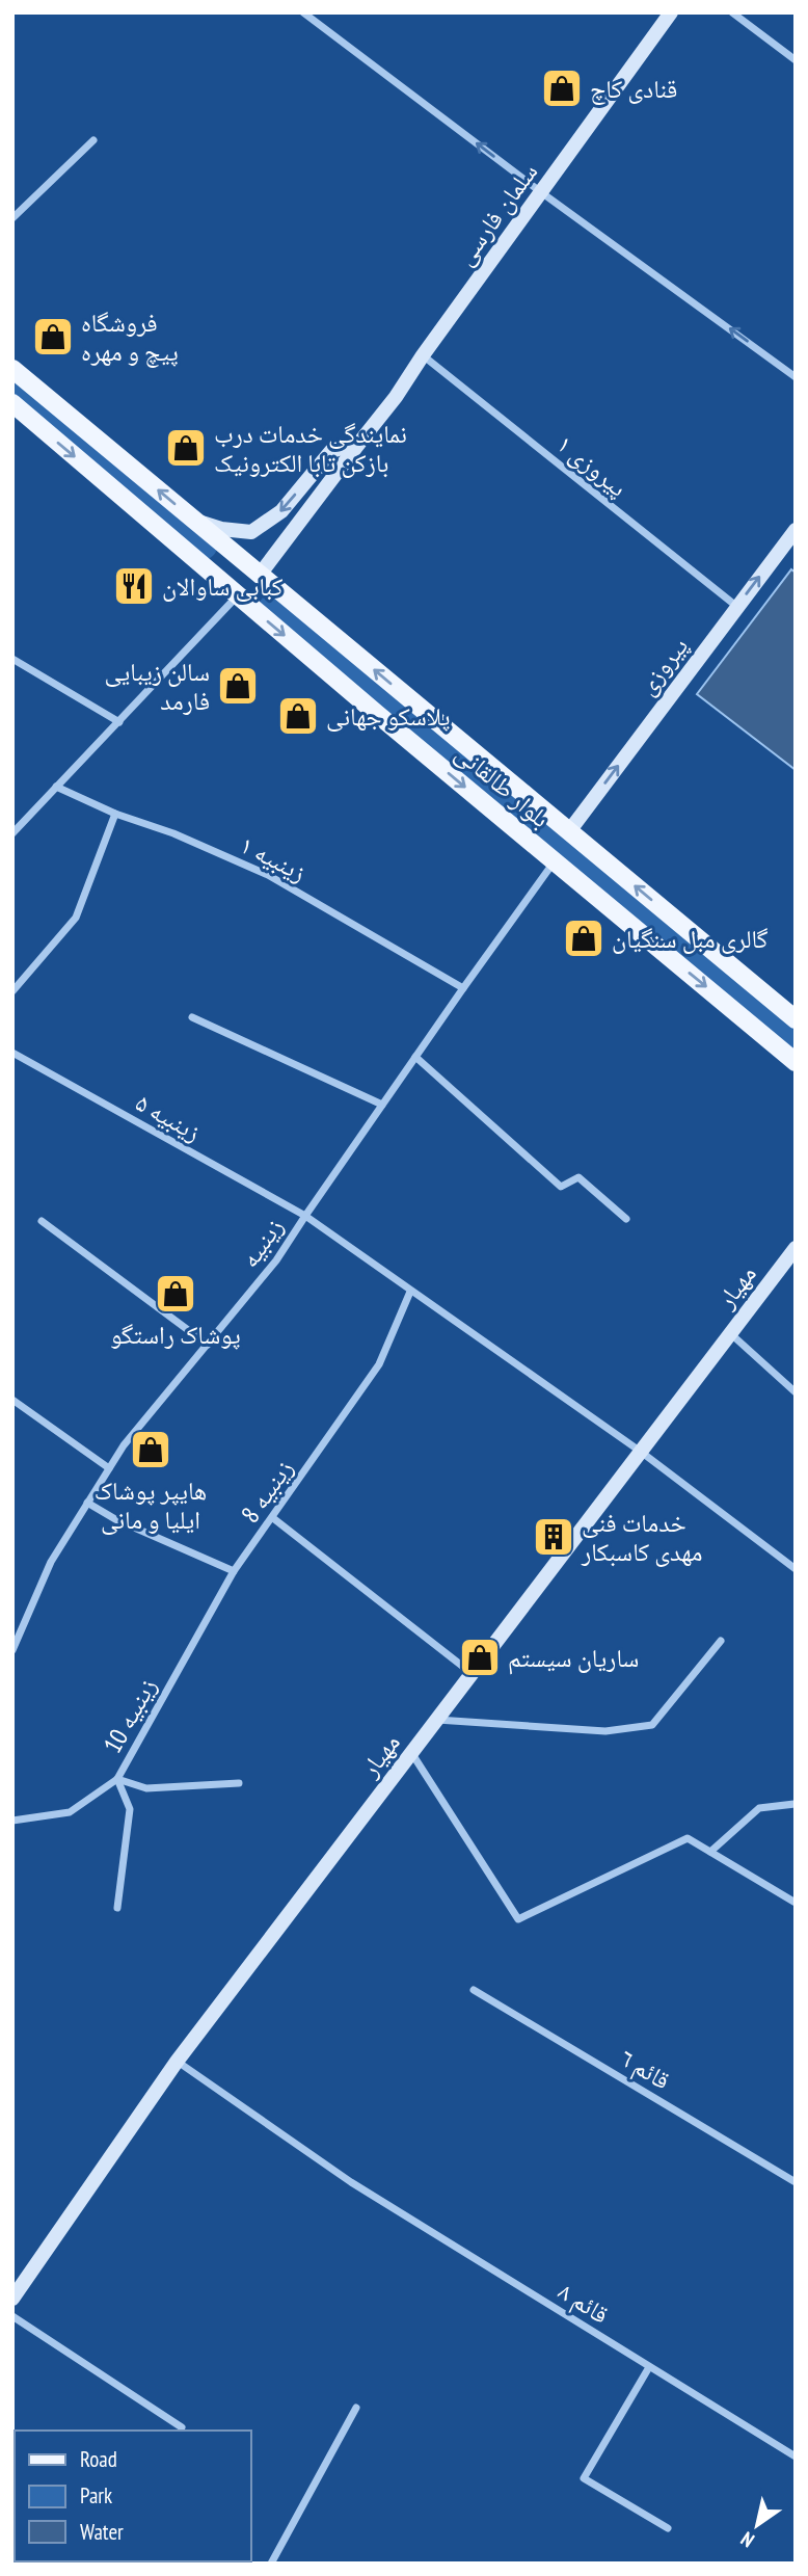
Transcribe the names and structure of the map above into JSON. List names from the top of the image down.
{
  "streets": {
    "main road": ["بلوار طالقانی"],
    "street": [
      "سلمان فارسی",
      "پیروزی ١",
      "پیروزی",
      "زینبیه ۱",
      "زینبیه ۵",
      "زینبیه",
      "مهیار",
      "زینبیه 8",
      "زینبیه 10",
      "قائم ٦",
      "قائم ٨"
    ]
  },
  "crossings": [
    ["سلمان فارسی", "پیروزی ١"],
    ["سلمان فارسی", "بلوار طالقانی"],
    ["پیروزی ١", "پیروزی"],
    ["پیروزی", "بلوار طالقانی"],
    ["بلوار طالقانی", "زینبیه"],
    ["زینبیه ۱", "زینبیه"],
    ["زینبیه ۵", "زینبیه"],
    ["زینبیه ۵", "مهیار"],
    ["زینبیه ۵", "زینبیه 8"],
    ["مهیار", "قائم ٨"],
    ["زینبیه 8", "زینبیه 10"]
  ],
  "one_way": ["پیروزی"],
  "places": {
    "shop": [
      "قنادی کاچ",
      "فروشگاه پیچ و مهره",
      "نمایندگی خدمات درب بازکن تابا الکترونیک",
      "سالن زیبایی فارمد",
      "پلاسکو جهانی",
      "گالری مبل سنگیان",
      "پوشاک راستگو",
      "هایپر پوشاک ایلیا و مانی",
      "ساریان سیستم"
    ],
    "restaurant": ["کبابی ساوالان"],
    "building": ["خدمات فنی مهدی کاسبکار"]
  },
  "legend": ["Road", "Park", "Water"],
  "north": "bottom left"
}
